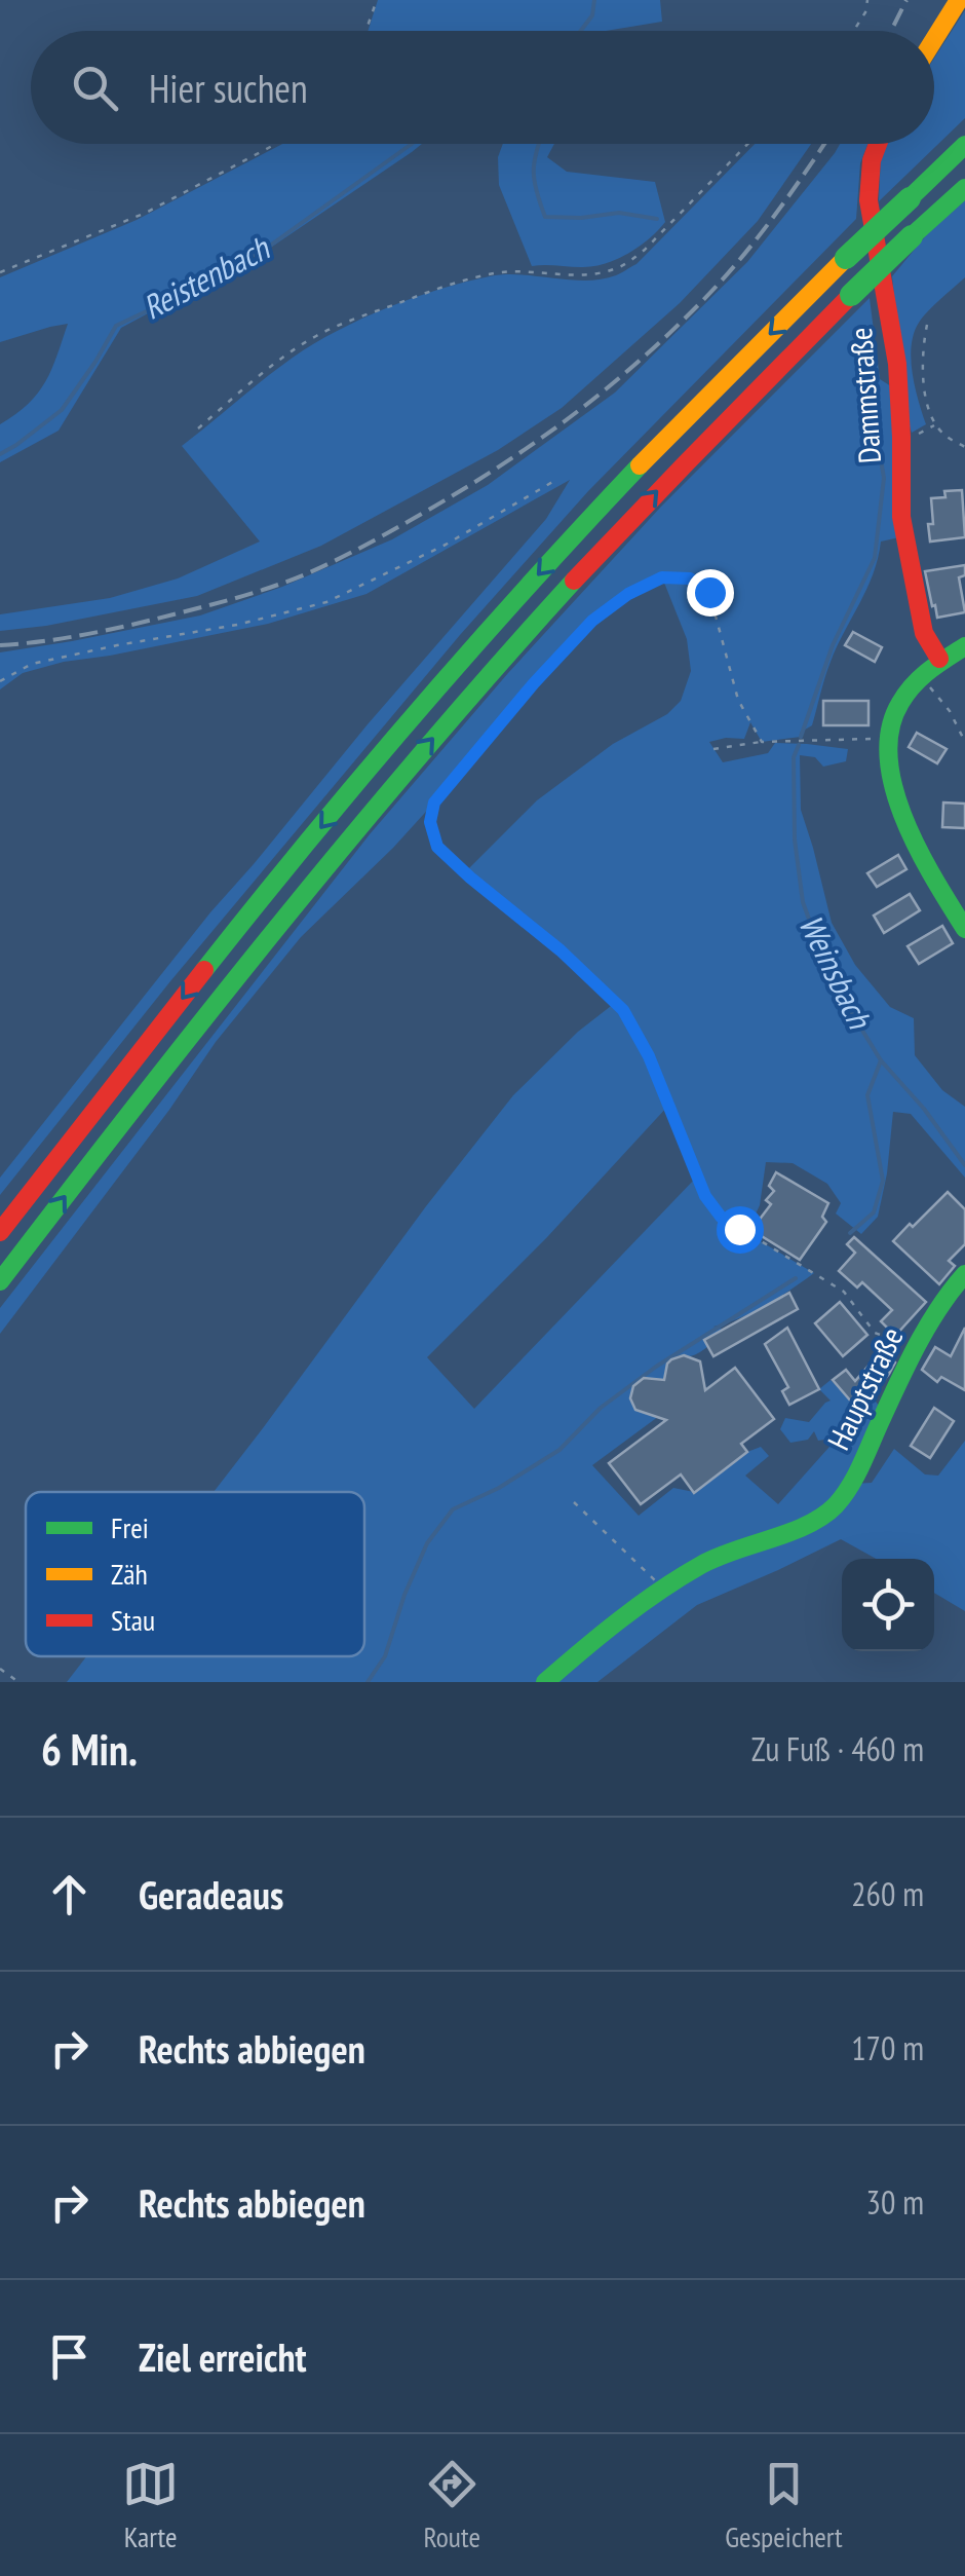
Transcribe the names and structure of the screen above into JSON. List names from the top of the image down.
{
  "streets": {
    "main road": ["Dammstraße", "Hauptstraße"]
  },
  "water": ["Reistenbach", "Weinsbach"],
  "legend": ["Frei", "Zäh", "Stau"],
  "page": {
    "search": "Hier suchen",
    "heading": ["6 Min.", "Zu Fuß · 460 m"],
    "list": [
      ["Geradeaus", "260 m"],
      ["Rechts abbiegen", "170 m"],
      ["Rechts abbiegen", "30 m"],
      "Ziel erreicht"
    ],
    "nav": ["Karte", "Route", "Gespeichert"]
  }
}
